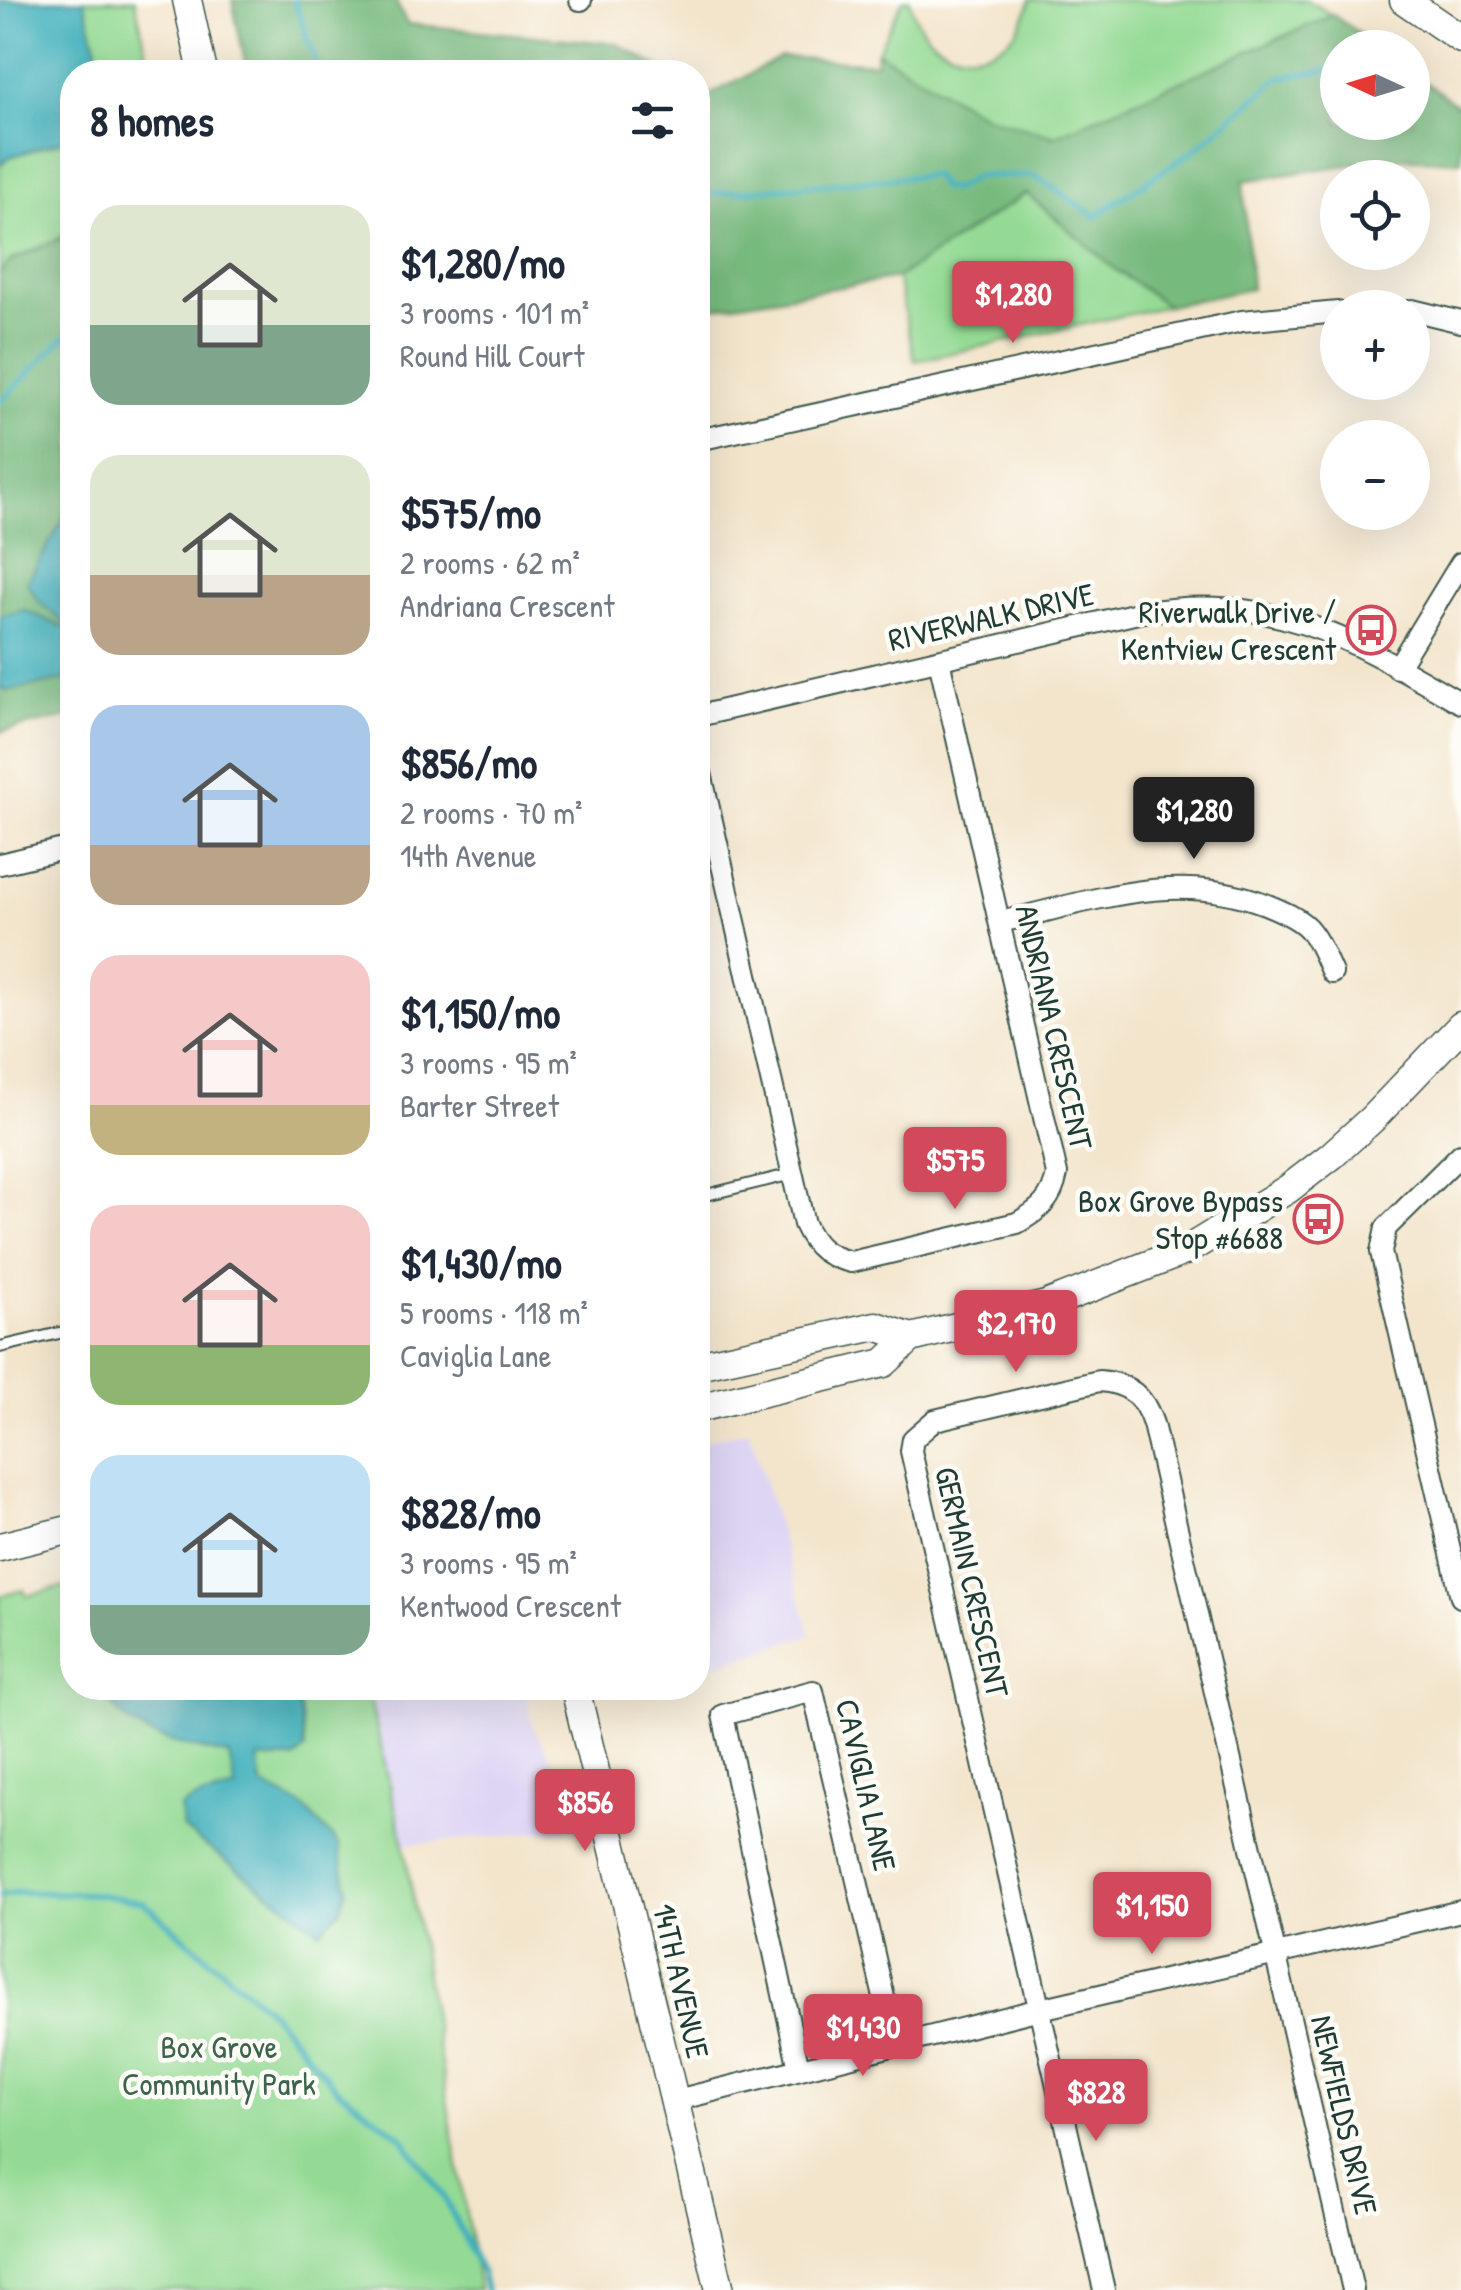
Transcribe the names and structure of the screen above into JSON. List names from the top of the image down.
{
  "streets": {
    "main road": ["14TH AVENUE"],
    "street": [
      "RIVERWALK DRIVE",
      "ANDRIANA CRESCENT",
      "GERMAIN CRESCENT",
      "CAVIGLIA LANE",
      "NEWFIELDS DRIVE"
    ]
  },
  "crossings": [
    ["RIVERWALK DRIVE", "ANDRIANA CRESCENT"],
    ["GERMAIN CRESCENT", "NEWFIELDS DRIVE"]
  ],
  "parks": ["Box Grove Community Park"],
  "places": {
    "bus stop": ["Riverwalk Drive / Kentview Crescent", "Box Grove Bypass Stop #6688"]
  },
  "north": "left",
  "page": {
    "map_buttons": ["+", "−"],
    "heading": "8 homes",
    "list": [
      {
        "name": "$1,280/mo",
        "note": "3 rooms · 101 m² · Round Hill Court"
      },
      {
        "name": "$575/mo",
        "note": "2 rooms · 62 m² · Andriana Crescent"
      },
      {
        "name": "$856/mo",
        "note": "2 rooms · 70 m² · 14th Avenue"
      },
      {
        "name": "$1,150/mo",
        "note": "3 rooms · 95 m² · Barter Street"
      },
      {
        "name": "$1,430/mo",
        "note": "5 rooms · 118 m² · Caviglia Lane"
      },
      {
        "name": "$828/mo",
        "note": "3 rooms · 95 m² · Kentwood Crescent"
      }
    ],
    "price": [
      "$1,280",
      "$1,280",
      "$575",
      "$2,170",
      "$856",
      "$1,150",
      "$1,430",
      "$828"
    ]
  }
}
